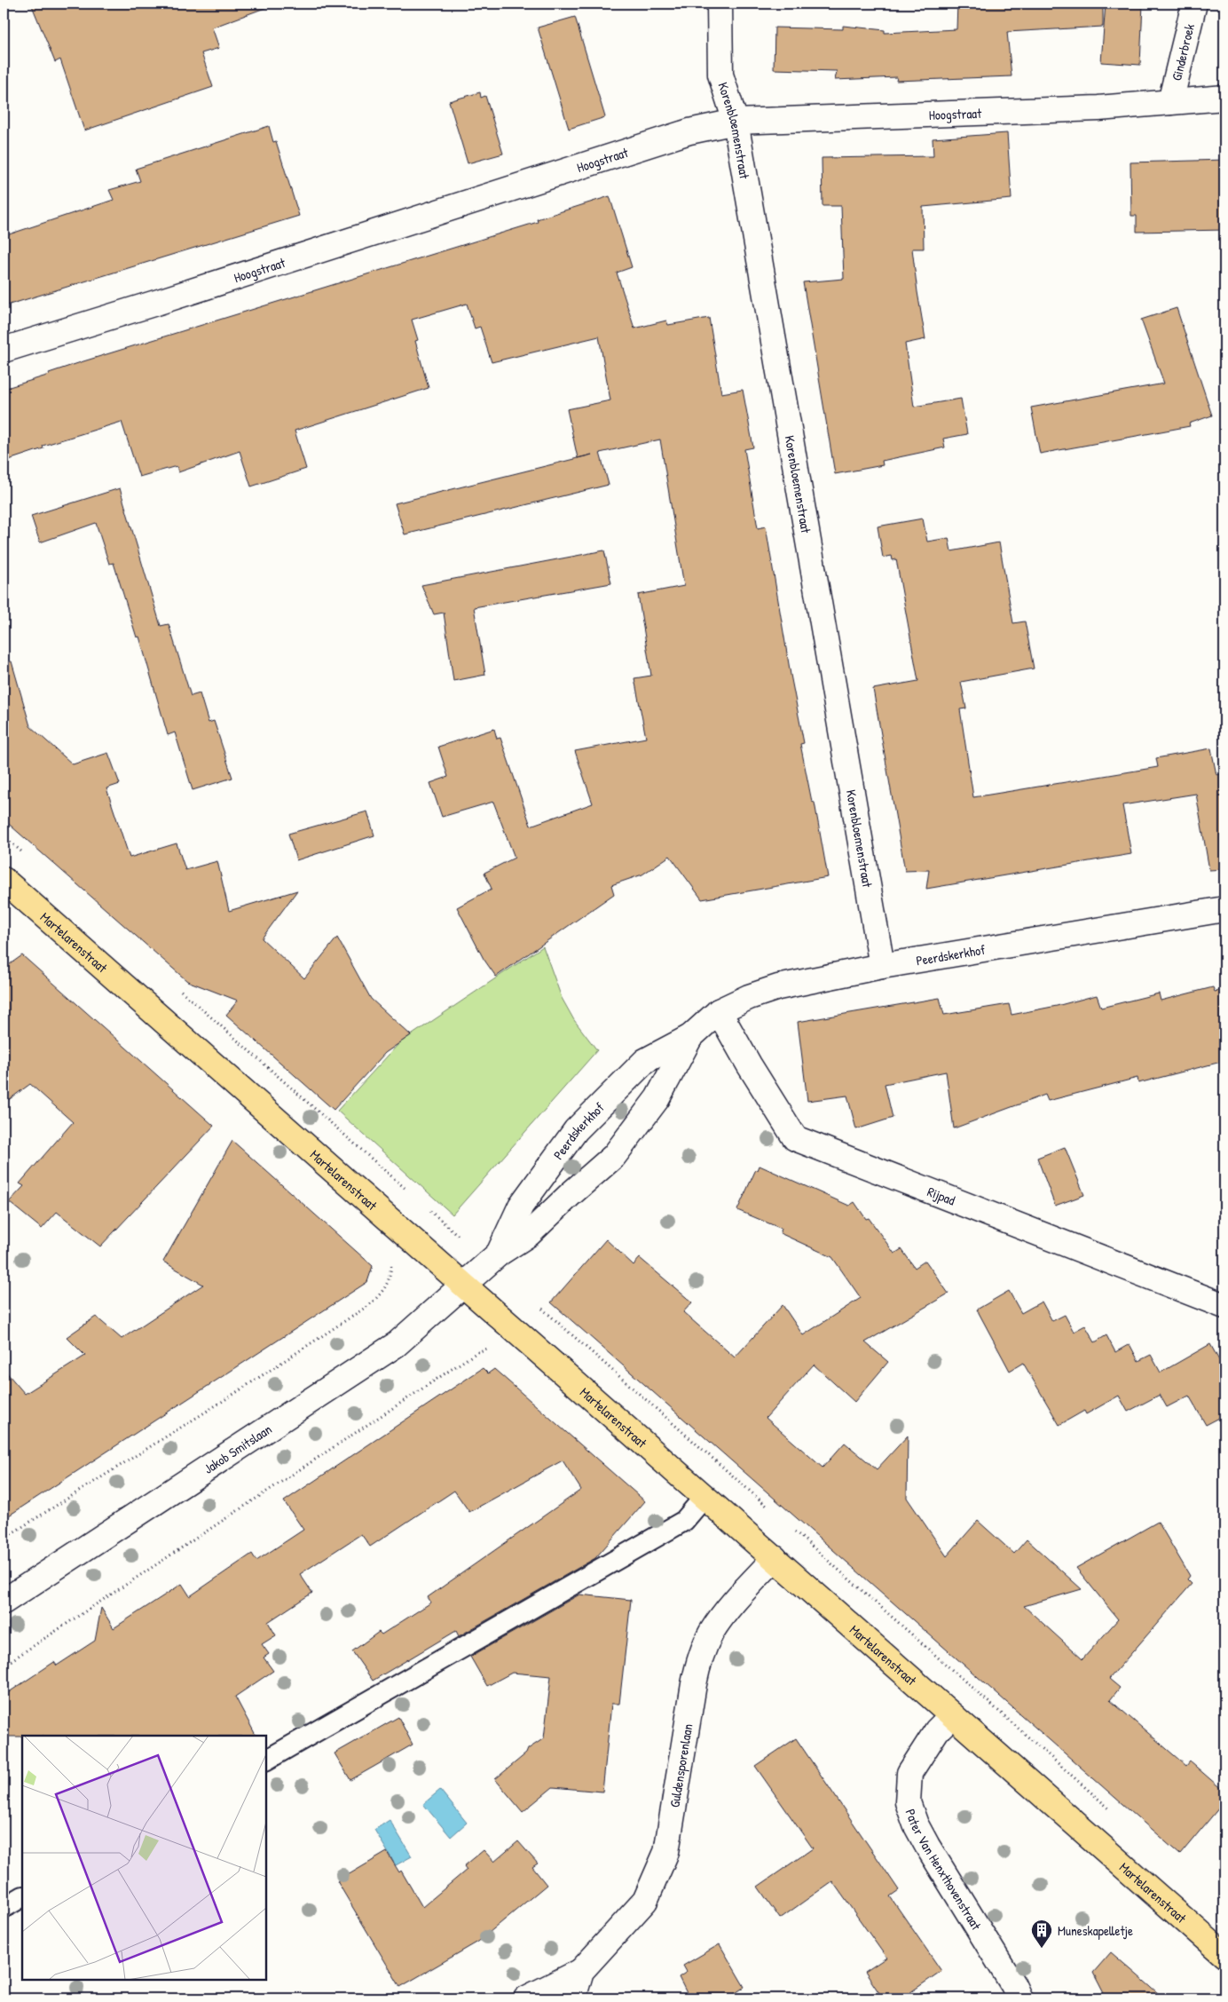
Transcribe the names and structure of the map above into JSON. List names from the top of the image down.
{
  "streets": {
    "main road": ["Martelarenstraat"],
    "street": [
      "Ginderbroek",
      "Hoogstraat",
      "Korenbloemenstraat",
      "Peerdskerkhof",
      "Rijpad",
      "Jakob Smitslaan",
      "Guldensporenlaan",
      "Pater Van Henxthovenstraat"
    ]
  },
  "crossings": [
    ["Ginderbroek", "Hoogstraat"],
    ["Hoogstraat", "Korenbloemenstraat"],
    ["Korenbloemenstraat", "Peerdskerkhof"],
    ["Martelarenstraat", "Peerdskerkhof"],
    ["Martelarenstraat", "Jakob Smitslaan"],
    ["Martelarenstraat", "Guldensporenlaan"],
    ["Martelarenstraat", "Pater Van Henxthovenstraat"],
    ["Peerdskerkhof", "Rijpad"],
    ["Peerdskerkhof", "Jakob Smitslaan"]
  ],
  "places": {
    "building": ["Muneskapelletje"]
  }
}
